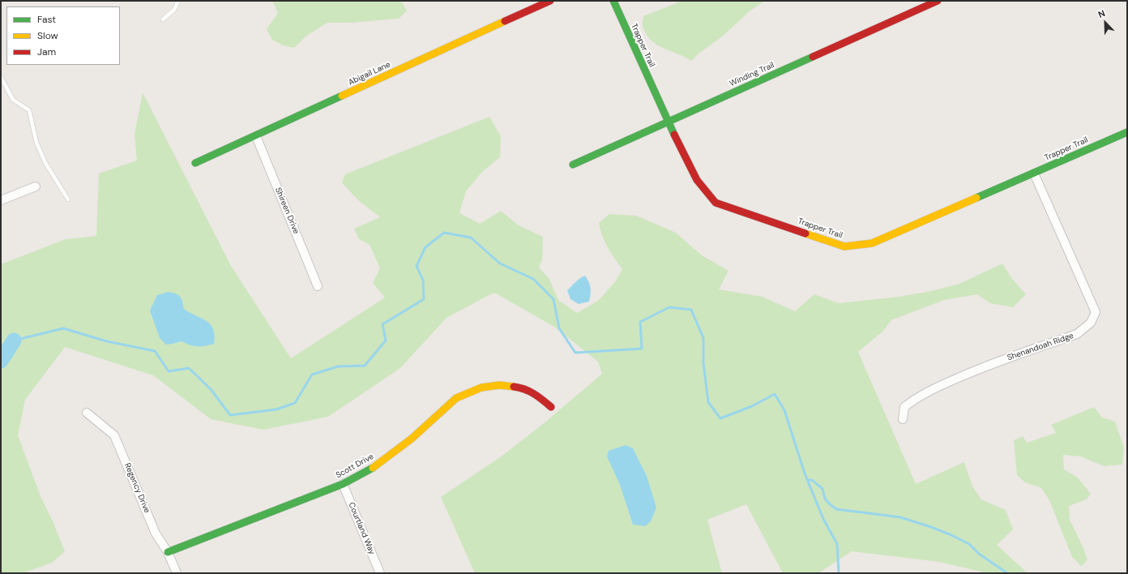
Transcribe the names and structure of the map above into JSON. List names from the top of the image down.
{
  "streets": {
    "street": [
      "Trapper Trail",
      "Abigail Lane",
      "Winding Trail",
      "Shireen Drive",
      "Shenandoah Ridge",
      "Scott Drive",
      "Regency Drive",
      "Courtland Way"
    ]
  },
  "crossings": [
    ["Trapper Trail", "Winding Trail"],
    ["Trapper Trail", "Shenandoah Ridge"],
    ["Abigail Lane", "Shireen Drive"],
    ["Scott Drive", "Regency Drive"],
    ["Scott Drive", "Courtland Way"]
  ],
  "legend": ["Fast", "Slow", "Jam"],
  "north": "top left"
}
